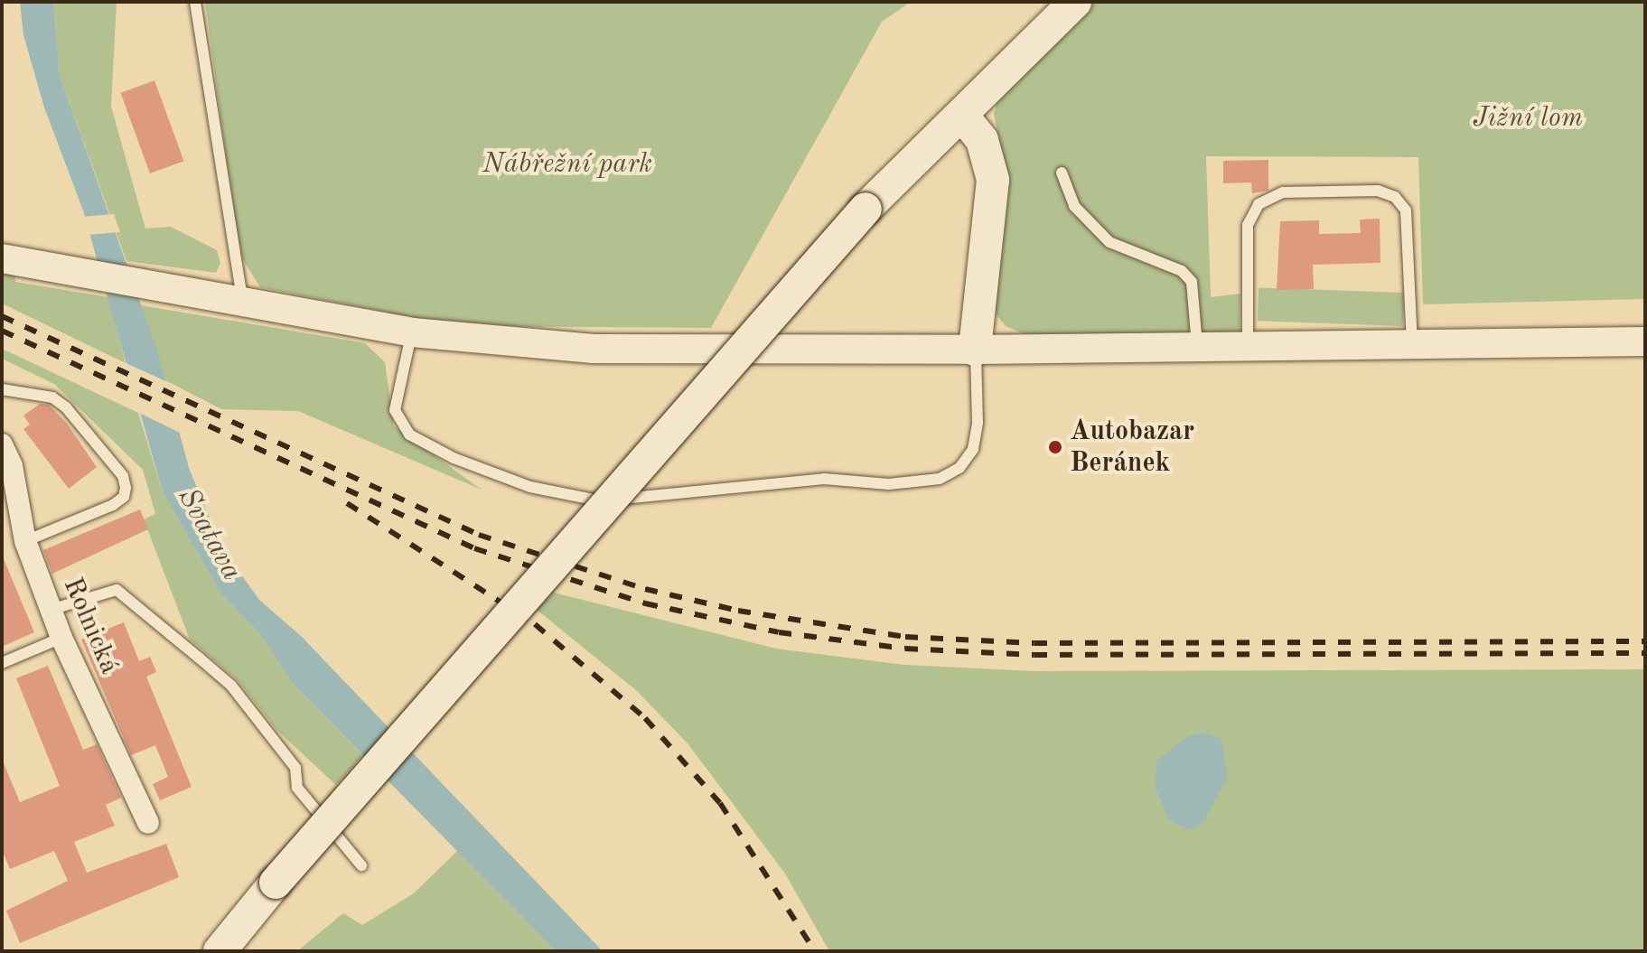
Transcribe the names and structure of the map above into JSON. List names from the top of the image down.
{
  "streets": {
    "street": ["Rolnická"]
  },
  "water": ["Svatava"],
  "parks": ["Jižní lom", "Nábřežní park"],
  "places": ["Autobazar Beránek"]
}
